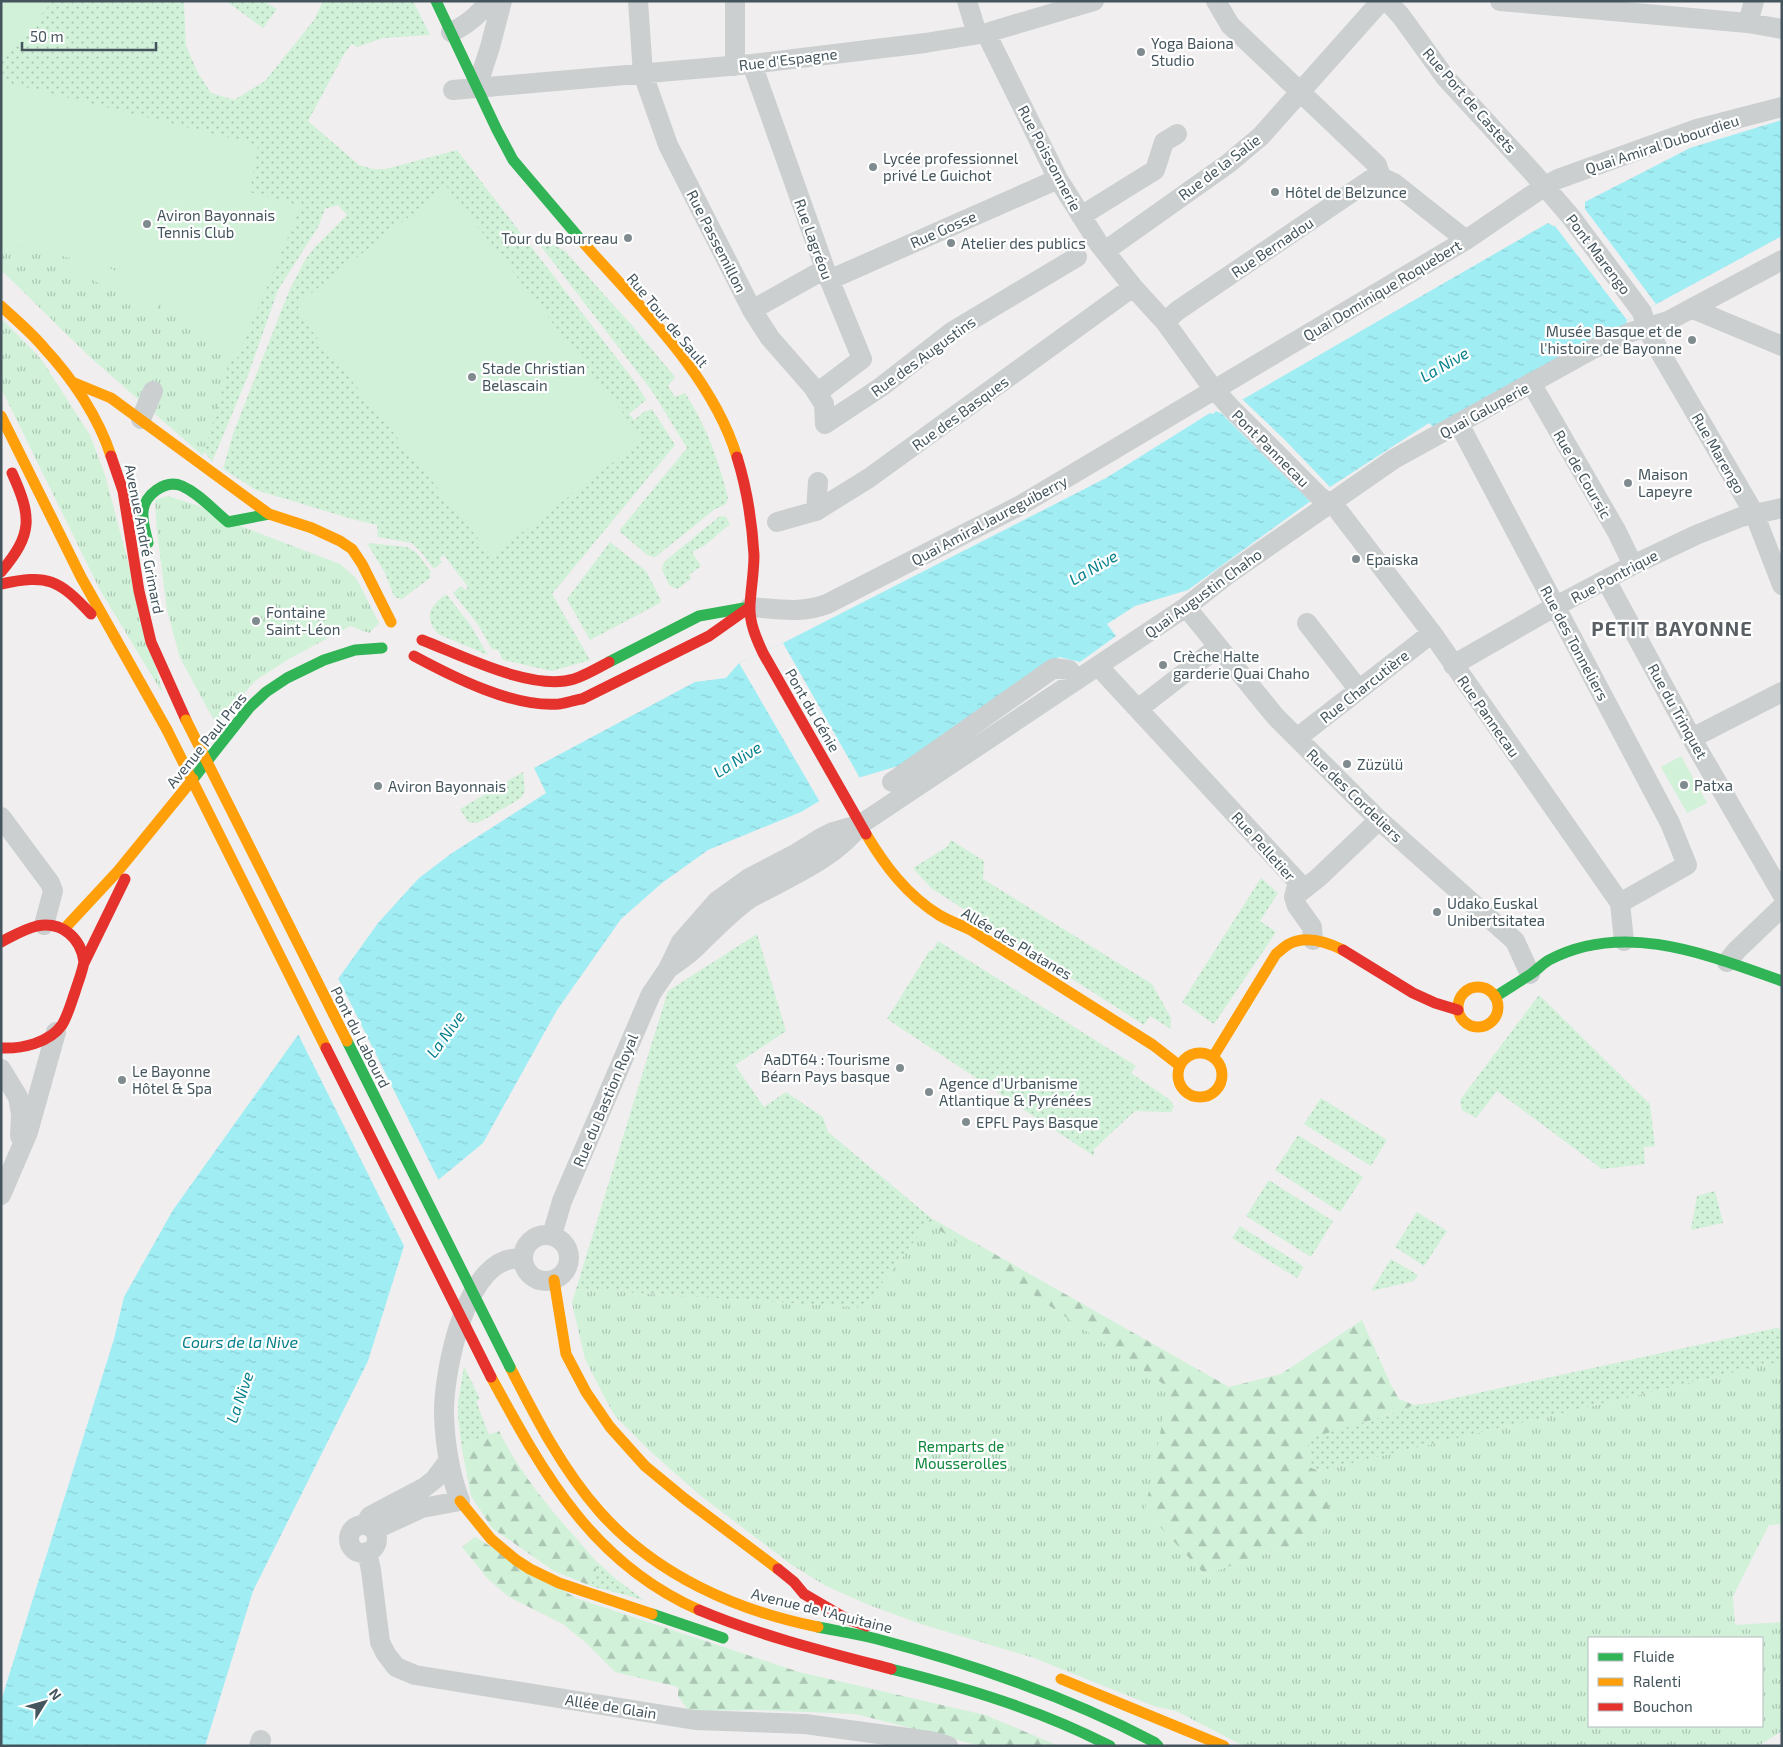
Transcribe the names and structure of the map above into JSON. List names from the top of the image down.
{
  "streets": {
    "main road": [
      "Rue Tour de Sault",
      "Avenue André Grimard",
      "Pont du Génie",
      "Avenue Paul Pras",
      "Allée des Platanes",
      "Pont du Labourd",
      "Avenue de l'Aquitaine"
    ],
    "street": [
      "Rue d'Espagne",
      "Rue Port de Castets",
      "Quai Amiral Dubourdieu",
      "Rue Poissonnerie",
      "Rue de la Salie",
      "Rue Gosse",
      "Rue Lagréou",
      "Rue Passemillon",
      "Rue Bernadou",
      "Pont Marengo",
      "Quai Dominique Roquebert",
      "Rue des Augustins",
      "Quai Galuperie",
      "Rue des Basques",
      "Pont Pannecau",
      "Rue Marengo",
      "Rue de Coursic",
      "Quai Amiral Jaureguiberry",
      "Rue Pontrique",
      "Quai Augustin Chaho",
      "Rue des Tonneliers",
      "Rue Charcutière",
      "Rue du Trinquet",
      "Rue Pannecau",
      "Rue des Cordeliers",
      "Rue Pelletier",
      "Rue du Bastion Royal",
      "Allée de Glain"
    ]
  },
  "crossings": [
    ["Rue d'Espagne", "Rue Poissonnerie"],
    ["Rue d'Espagne", "Rue Lagréou"],
    ["Rue d'Espagne", "Rue Passemillon"],
    ["Rue d'Espagne", "Rue Tour de Sault"],
    ["Rue Port de Castets", "Quai Amiral Dubourdieu"],
    ["Rue Port de Castets", "Rue de la Salie"],
    ["Rue Port de Castets", "Pont Marengo"],
    ["Rue Port de Castets", "Quai Dominique Roquebert"],
    ["Quai Amiral Dubourdieu", "Pont Marengo"],
    ["Quai Amiral Dubourdieu", "Quai Dominique Roquebert"],
    ["Rue Poissonnerie", "Rue de la Salie"],
    ["Rue Poissonnerie", "Rue Gosse"],
    ["Rue Poissonnerie", "Rue Bernadou"],
    ["Rue Poissonnerie", "Rue des Augustins"],
    ["Rue Poissonnerie", "Rue des Basques"],
    ["Rue Poissonnerie", "Pont Pannecau"],
    ["Rue de la Salie", "Rue des Augustins"],
    ["Rue Gosse", "Rue Lagréou"],
    ["Rue Gosse", "Rue Passemillon"],
    ["Rue Lagréou", "Rue Passemillon"],
    ["Rue Lagréou", "Rue des Augustins"],
    ["Rue Passemillon", "Rue des Augustins"],
    ["Rue Bernadou", "Pont Pannecau"],
    ["Pont Marengo", "Quai Dominique Roquebert"],
    ["Pont Marengo", "Quai Galuperie"],
    ["Pont Marengo", "Rue Marengo"],
    ["Quai Dominique Roquebert", "Pont Pannecau"],
    ["Quai Dominique Roquebert", "Quai Amiral Jaureguiberry"],
    ["Rue Tour de Sault", "Quai Amiral Jaureguiberry"],
    ["Rue Tour de Sault", "Pont du Génie"],
    ["Quai Galuperie", "Pont Pannecau"],
    ["Quai Galuperie", "Rue Marengo"],
    ["Quai Galuperie", "Rue de Coursic"],
    ["Quai Galuperie", "Quai Augustin Chaho"],
    ["Quai Galuperie", "Rue des Tonneliers"],
    ["Quai Galuperie", "Rue Pannecau"],
    ["Pont Pannecau", "Quai Amiral Jaureguiberry"],
    ["Pont Pannecau", "Quai Augustin Chaho"],
    ["Pont Pannecau", "Rue Pannecau"],
    ["Rue Marengo", "Rue Pontrique"],
    ["Rue de Coursic", "Rue Pontrique"],
    ["Quai Amiral Jaureguiberry", "Pont du Génie"],
    ["Avenue André Grimard", "Pont du Labourd"],
    ["Rue Pontrique", "Rue des Tonneliers"],
    ["Rue Pontrique", "Rue du Trinquet"],
    ["Rue Pontrique", "Rue Pannecau"],
    ["Quai Augustin Chaho", "Pont du Génie"],
    ["Quai Augustin Chaho", "Rue Pannecau"],
    ["Quai Augustin Chaho", "Rue des Cordeliers"],
    ["Quai Augustin Chaho", "Rue Pelletier"],
    ["Quai Augustin Chaho", "Allée des Platanes"],
    ["Quai Augustin Chaho", "Rue du Bastion Royal"],
    ["Rue des Tonneliers", "Rue Pannecau"],
    ["Rue Charcutière", "Rue Pannecau"],
    ["Rue Charcutière", "Rue des Cordeliers"],
    ["Pont du Génie", "Allée des Platanes"],
    ["Pont du Génie", "Rue du Bastion Royal"],
    ["Allée des Platanes", "Rue du Bastion Royal"],
    ["Pont du Labourd", "Avenue de l'Aquitaine"]
  ],
  "districts": ["PETIT BAYONNE"],
  "water": ["La Nive", "Cours de la Nive"],
  "parks": ["Remparts de Mousserolles"],
  "places": [
    "Yoga Baiona Studio",
    "Lycée professionnel privé Le Guichot",
    "Hôtel de Belzunce",
    "Aviron Bayonnais Tennis Club",
    "Tour du Bourreau",
    "Atelier des publics",
    "Musée Basque et de l'histoire de Bayonne",
    "Stade Christian Belascain",
    "Maison Lapeyre",
    "Epaiska",
    "Fontaine Saint-Léon",
    "Crèche Halte garderie Quai Chaho",
    "Züzülü",
    "Patxa",
    "Aviron Bayonnais",
    "Udako Euskal Unibertsitatea",
    "AaDT64 : Tourisme Béarn Pays basque",
    "Le Bayonne Hôtel & Spa",
    "Agence d'Urbanisme Atlantique & Pyrénées",
    "EPFL Pays Basque"
  ],
  "legend": ["Fluide", "Ralenti", "Bouchon"],
  "scale_bar": "50 m",
  "north": "top right"
}
